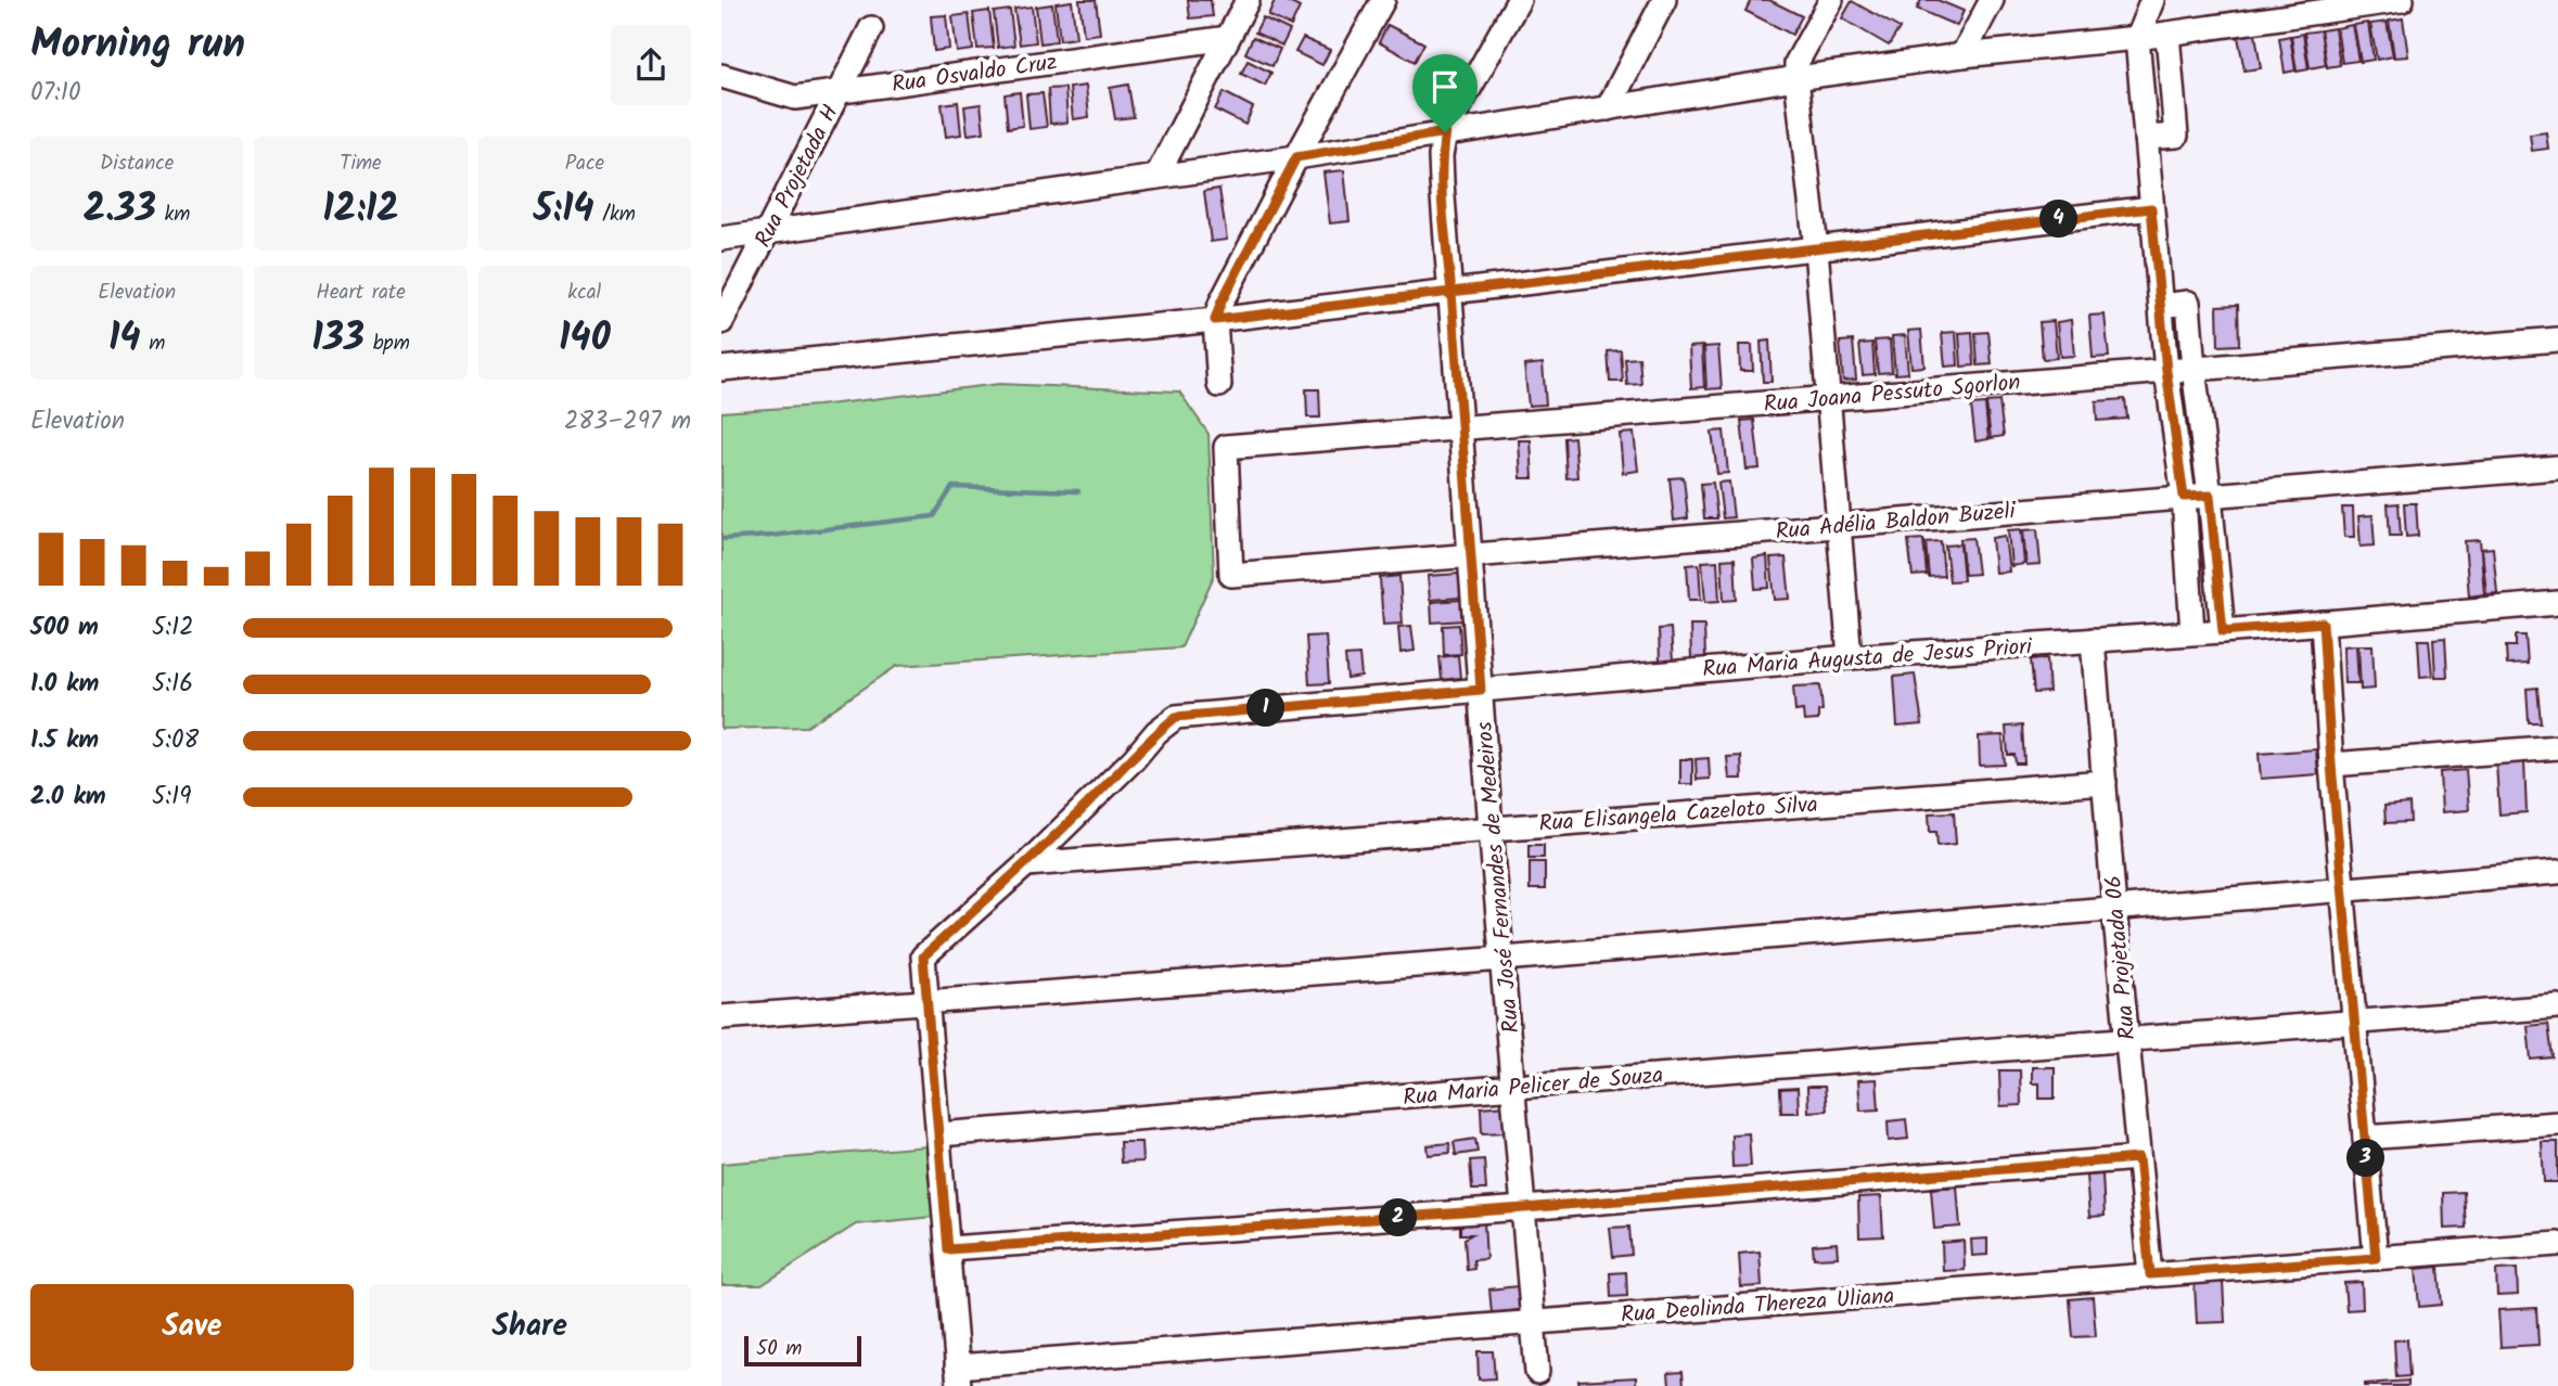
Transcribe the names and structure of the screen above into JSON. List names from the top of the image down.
{
  "streets": {
    "street": [
      "Rua Osvaldo Cruz",
      "Rua Projetada H",
      "Rua Joana Pessuto Sgorlon",
      "Rua Adélia Baldon Buzeli",
      "Rua Maria Augusta de Jesus Priori",
      "Rua Elisangela Cazeloto Silva",
      "Rua José Fernandes de Medeiros",
      "Rua Projetada 06",
      "Rua Maria Pelicer de Souza",
      "Rua Deolinda Thereza Uliana"
    ]
  },
  "crossings": [
    ["Rua Osvaldo Cruz", "Rua Projetada H"],
    ["Rua Joana Pessuto Sgorlon", "Rua Adélia Baldon Buzeli"],
    ["Rua Joana Pessuto Sgorlon", "Rua José Fernandes de Medeiros"],
    ["Rua Adélia Baldon Buzeli", "Rua José Fernandes de Medeiros"],
    ["Rua Maria Augusta de Jesus Priori", "Rua Elisangela Cazeloto Silva"],
    ["Rua Maria Augusta de Jesus Priori", "Rua José Fernandes de Medeiros"],
    ["Rua Maria Augusta de Jesus Priori", "Rua Projetada 06"],
    ["Rua Elisangela Cazeloto Silva", "Rua José Fernandes de Medeiros"],
    ["Rua Elisangela Cazeloto Silva", "Rua Projetada 06"],
    ["Rua José Fernandes de Medeiros", "Rua Maria Pelicer de Souza"],
    ["Rua José Fernandes de Medeiros", "Rua Deolinda Thereza Uliana"],
    ["Rua Projetada 06", "Rua Maria Pelicer de Souza"],
    ["Rua Projetada 06", "Rua Deolinda Thereza Uliana"]
  ],
  "scale_bar": "50 m",
  "page": {
    "heading": ["Morning run", "07:10"],
    "stats": [
      ["Distance", "2.33 km"],
      ["Time", "12:12"],
      ["Pace", "5:14 /km"],
      ["Elevation", "14 m"],
      ["Heart rate", "133 bpm"],
      ["kcal", "140"]
    ],
    "pins": [
      "4",
      "1",
      "3",
      "2"
    ],
    "chart": ["Elevation", "283–297 m"],
    "list": [
      {
        "name": "500 m",
        "note": "5:12"
      },
      {
        "name": "1.0 km",
        "note": "5:16"
      },
      {
        "name": "1.5 km",
        "note": "5:08"
      },
      {
        "name": "2.0 km",
        "note": "5:19"
      }
    ],
    "buttons": ["Save", "Share"],
    "scale": "50 m"
  }
}
